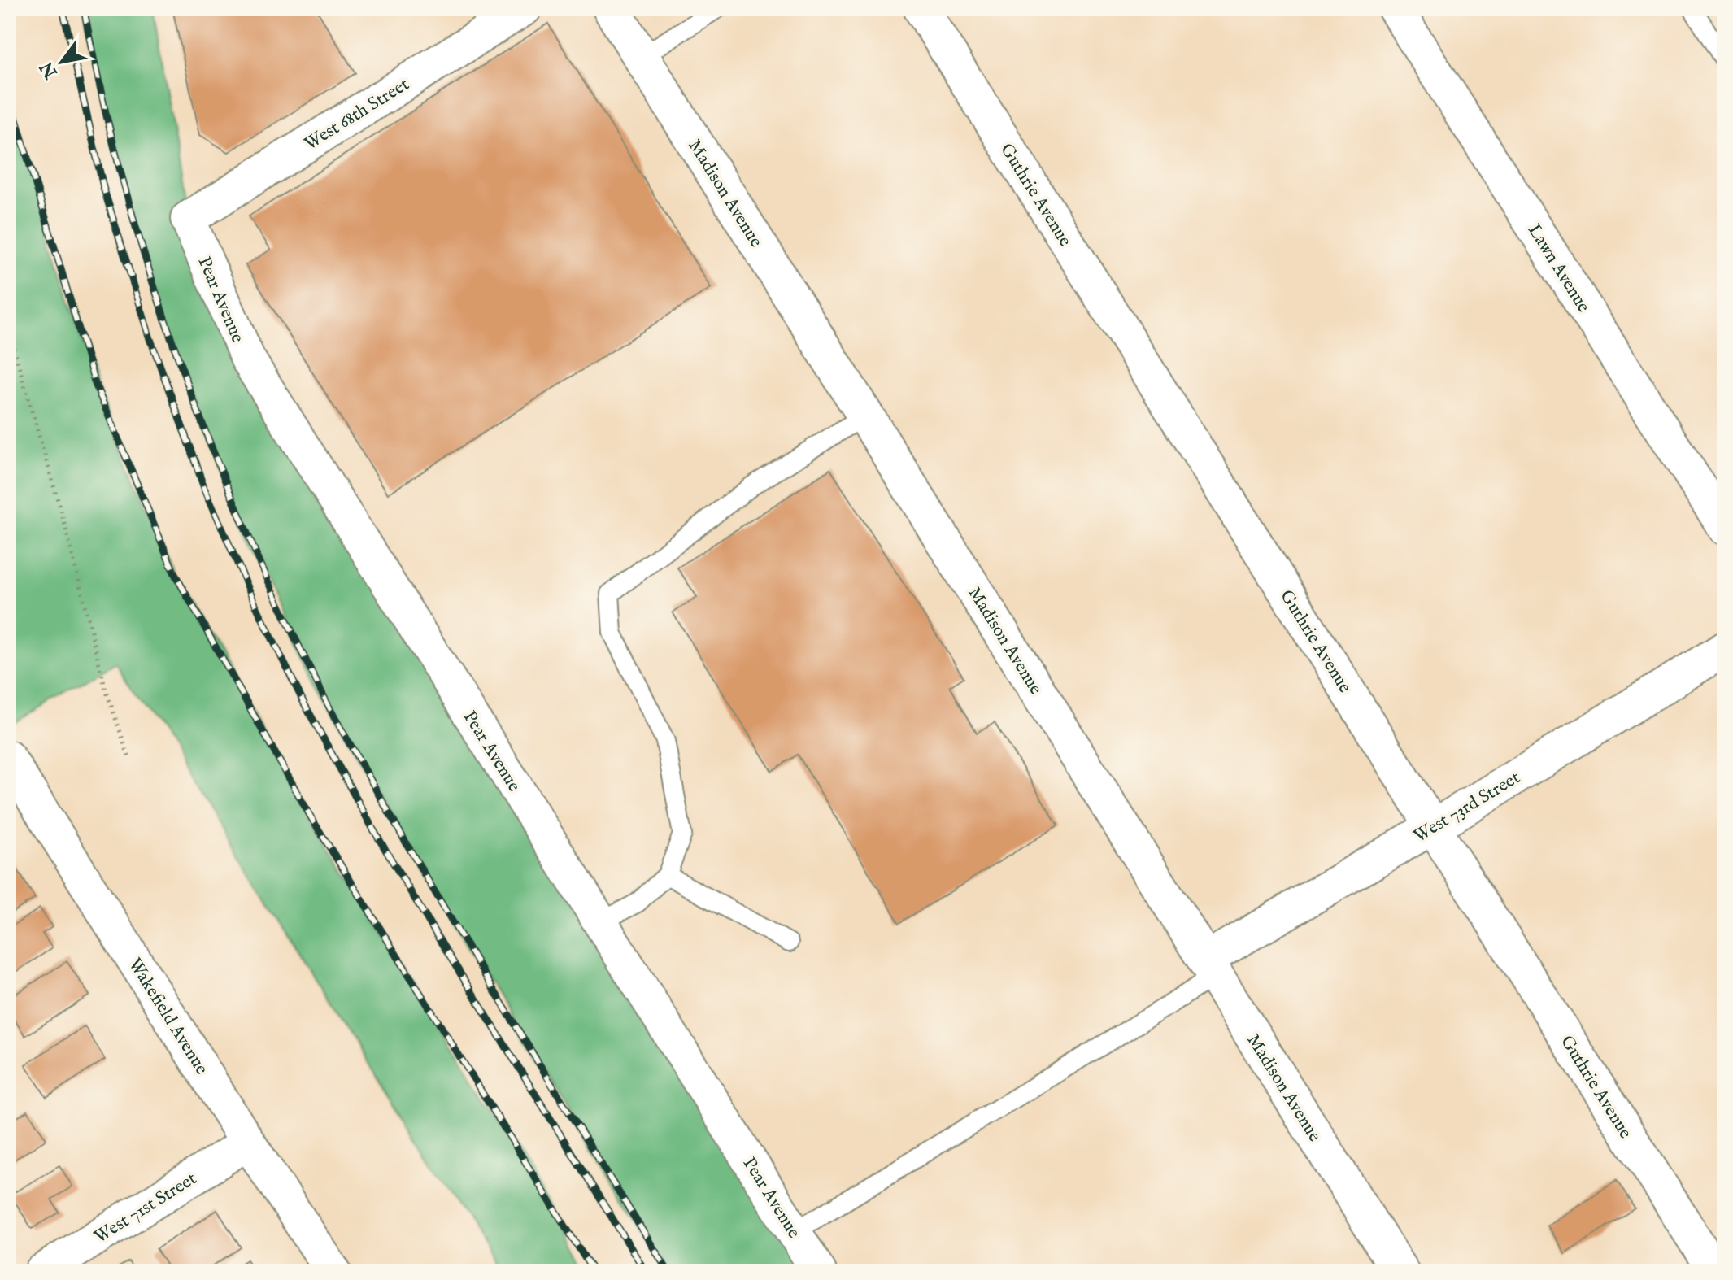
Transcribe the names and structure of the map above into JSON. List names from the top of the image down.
{
  "streets": {
    "street": [
      "West 68th Street",
      "Madison Avenue",
      "Guthrie Avenue",
      "Lawn Avenue",
      "Pear Avenue",
      "West 73rd Street",
      "Wakefield Avenue",
      "West 71st Street"
    ]
  },
  "crossings": [
    ["West 68th Street", "Pear Avenue"],
    ["Madison Avenue", "West 73rd Street"],
    ["Guthrie Avenue", "West 73rd Street"],
    ["Wakefield Avenue", "West 71st Street"]
  ],
  "north": "bottom left"
}
